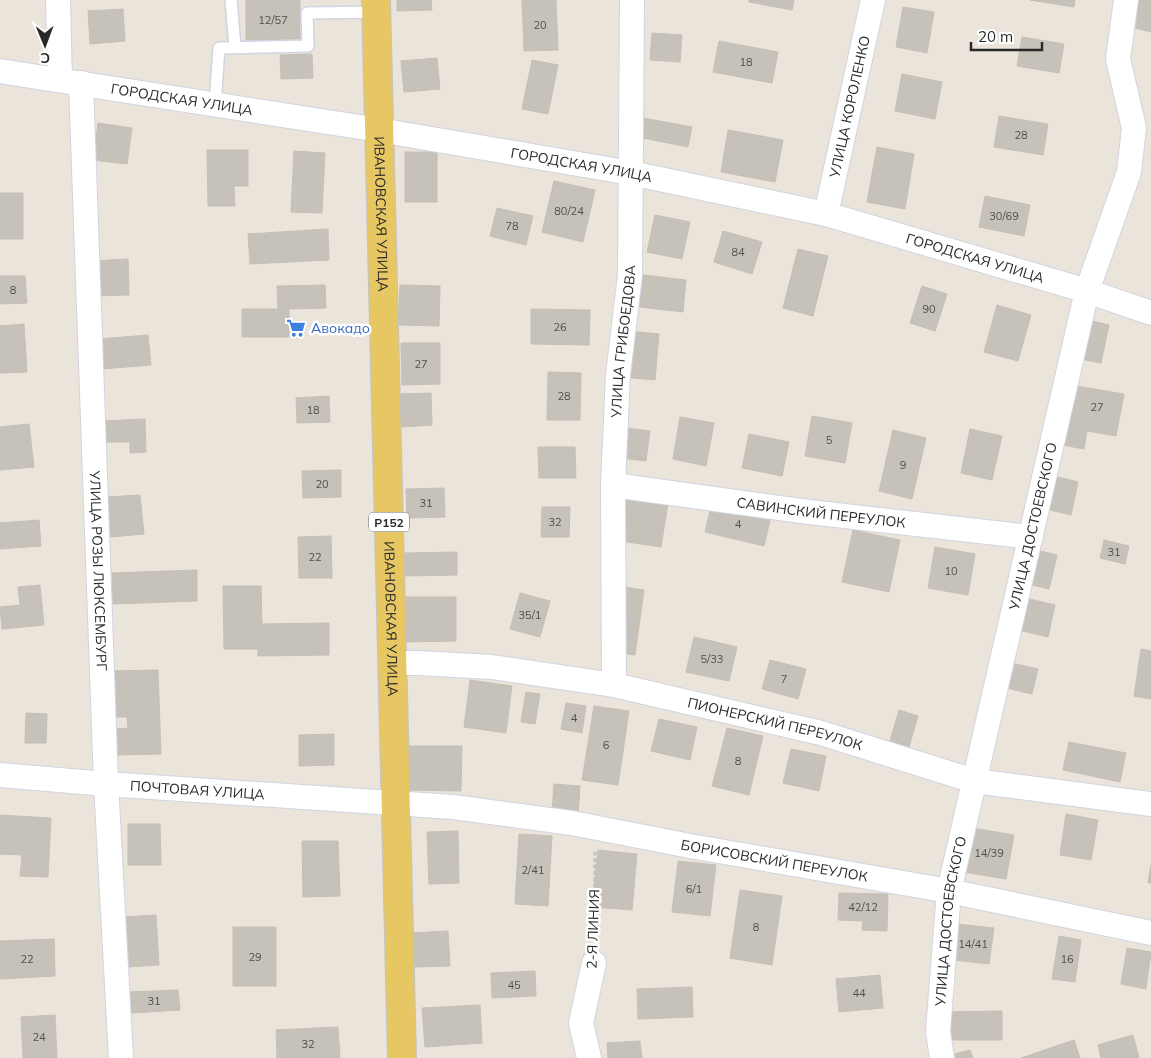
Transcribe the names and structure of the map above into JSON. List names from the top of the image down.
{
  "streets": {
    "main road": ["ИВАНОВСКАЯ УЛИЦА", "Р152"],
    "street": [
      "ГОРОДСКАЯ УЛИЦА",
      "УЛИЦА КОРОЛЕНКО",
      "УЛИЦА ГРИБОЕДОВА",
      "САВИНСКИЙ ПЕРЕУЛОК",
      "УЛИЦА ДОСТОЕВСКОГО",
      "УЛИЦА РОЗЫ ЛЮКСЕМБУРГ",
      "ПИОНЕРСКИЙ ПЕРЕУЛОК",
      "ПОЧТОВАЯ УЛИЦА",
      "БОРИСОВСКИЙ ПЕРЕУЛОК",
      "2-Я ЛИНИЯ"
    ]
  },
  "crossings": [
    ["ГОРОДСКАЯ УЛИЦА", "УЛИЦА КОРОЛЕНКО"],
    ["ГОРОДСКАЯ УЛИЦА", "ИВАНОВСКАЯ УЛИЦА"],
    ["ГОРОДСКАЯ УЛИЦА", "УЛИЦА ГРИБОЕДОВА"],
    ["ГОРОДСКАЯ УЛИЦА", "УЛИЦА ДОСТОЕВСКОГО"],
    ["ГОРОДСКАЯ УЛИЦА", "УЛИЦА РОЗЫ ЛЮКСЕМБУРГ"],
    ["ИВАНОВСКАЯ УЛИЦА", "ПИОНЕРСКИЙ ПЕРЕУЛОК"],
    ["ИВАНОВСКАЯ УЛИЦА", "ПОЧТОВАЯ УЛИЦА"],
    ["ИВАНОВСКАЯ УЛИЦА", "БОРИСОВСКИЙ ПЕРЕУЛОК"],
    ["УЛИЦА ГРИБОЕДОВА", "САВИНСКИЙ ПЕРЕУЛОК"],
    ["УЛИЦА ГРИБОЕДОВА", "ПИОНЕРСКИЙ ПЕРЕУЛОК"],
    ["САВИНСКИЙ ПЕРЕУЛОК", "УЛИЦА ДОСТОЕВСКОГО"],
    ["УЛИЦА ДОСТОЕВСКОГО", "ПИОНЕРСКИЙ ПЕРЕУЛОК"],
    ["УЛИЦА ДОСТОЕВСКОГО", "БОРИСОВСКИЙ ПЕРЕУЛОК"],
    ["УЛИЦА РОЗЫ ЛЮКСЕМБУРГ", "ПОЧТОВАЯ УЛИЦА"],
    ["ПОЧТОВАЯ УЛИЦА", "БОРИСОВСКИЙ ПЕРЕУЛОК"],
    ["БОРИСОВСКИЙ ПЕРЕУЛОК", "2-Я ЛИНИЯ"]
  ],
  "places": {
    "supermarket": ["Авокадо"]
  },
  "house_numbers": [
    "12/57",
    "20",
    "18",
    "28",
    "80/24",
    "30/69",
    "78",
    "84",
    "8",
    "90",
    "26",
    "27",
    "28",
    "27",
    "18",
    "5",
    "9",
    "20",
    "31",
    "32",
    "4",
    "31",
    "22",
    "10",
    "35/1",
    "5/33",
    "7",
    "4",
    "6",
    "8",
    "14/39",
    "2/41",
    "6/1",
    "42/12",
    "8",
    "14/41",
    "29",
    "22",
    "16",
    "45",
    "44",
    "31",
    "24",
    "32"
  ],
  "scale_bar": "20 m",
  "north": "bottom"
}
